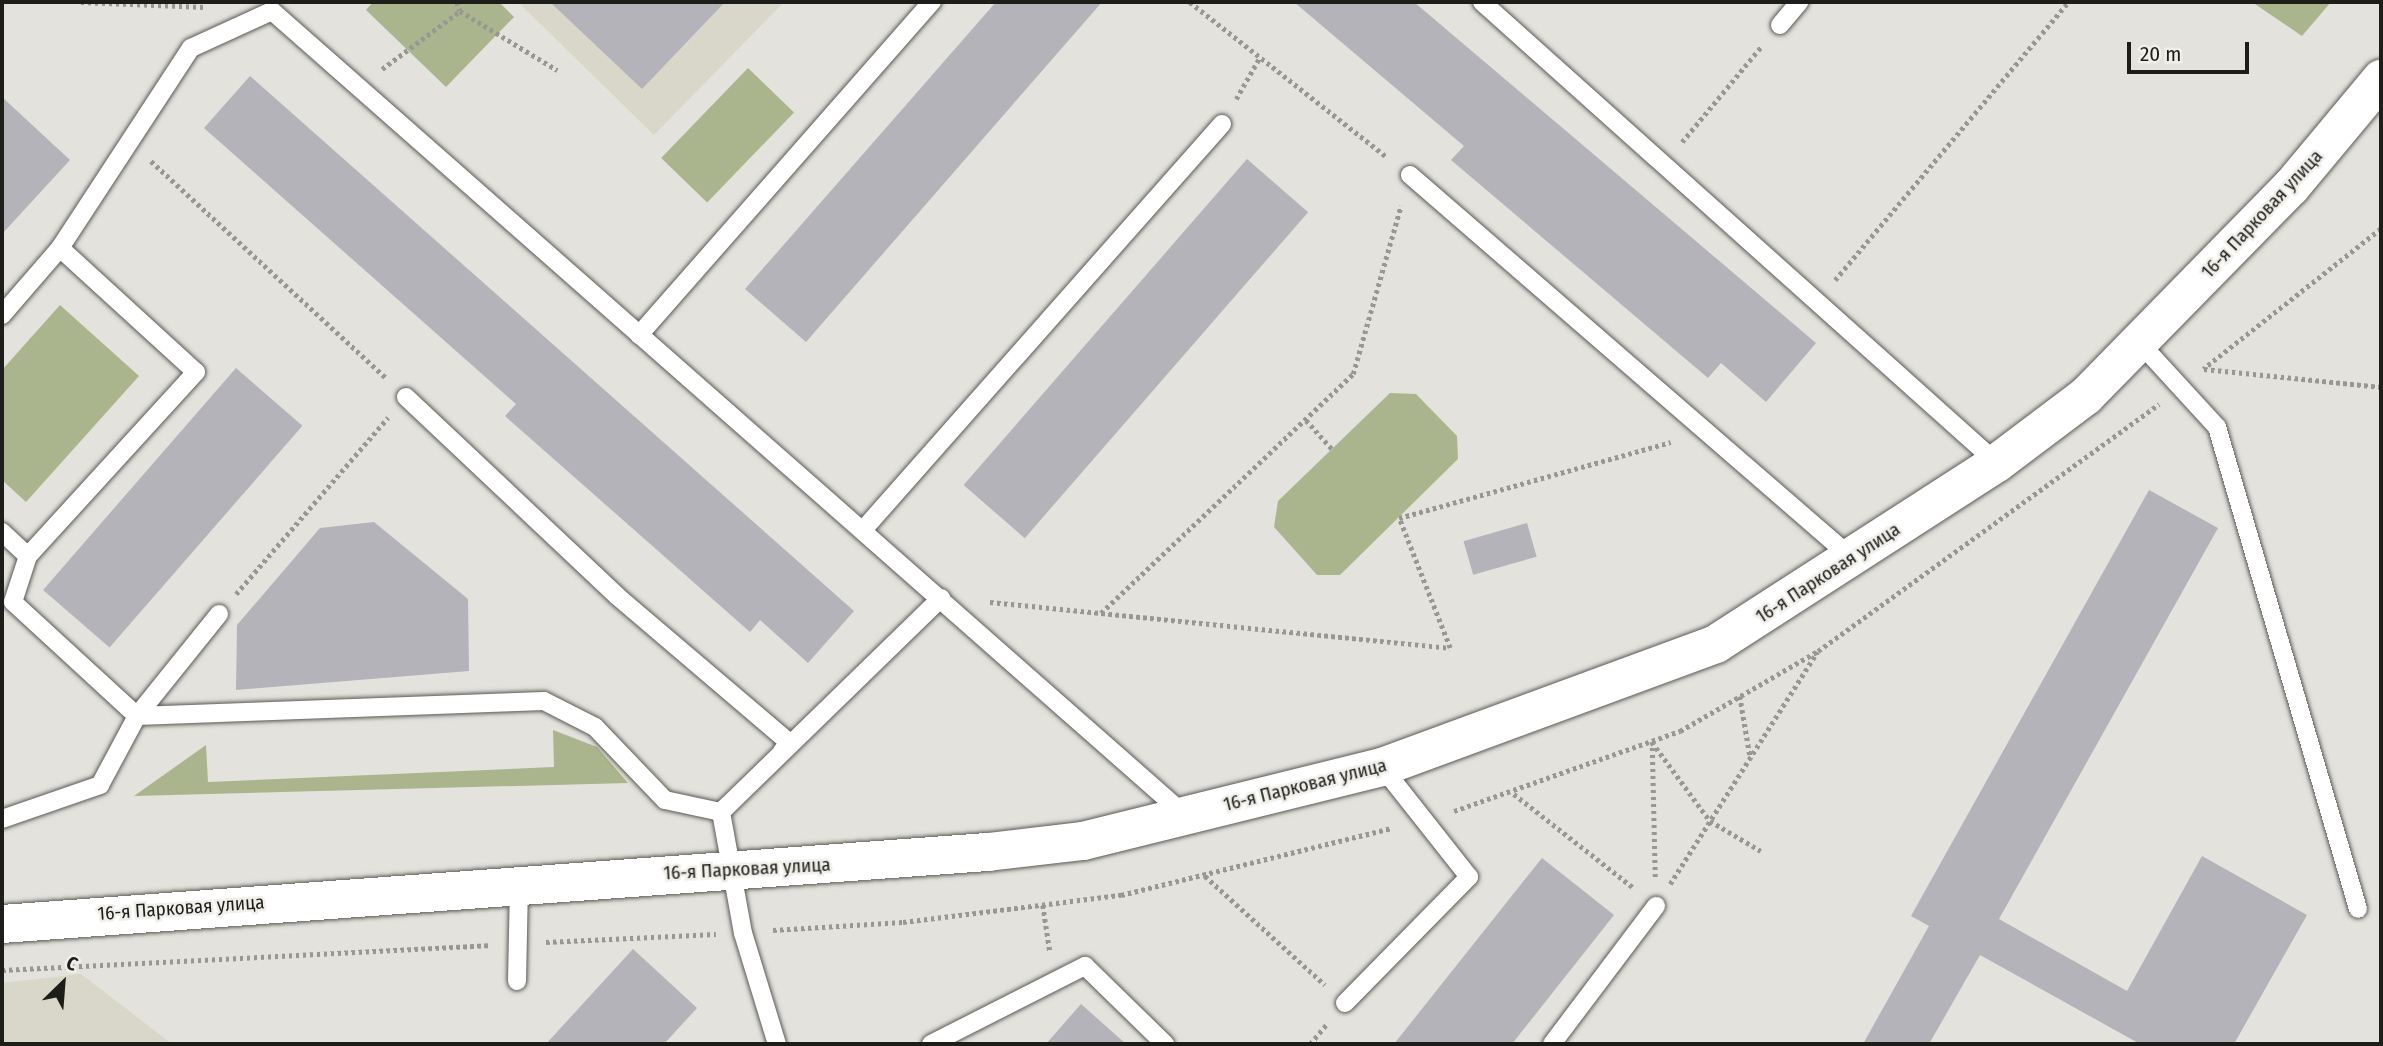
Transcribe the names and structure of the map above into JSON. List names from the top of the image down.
{
  "streets": {
    "main road": ["16-я Парковая улица"]
  },
  "scale_bar": "20 m",
  "north": "top right"
}
